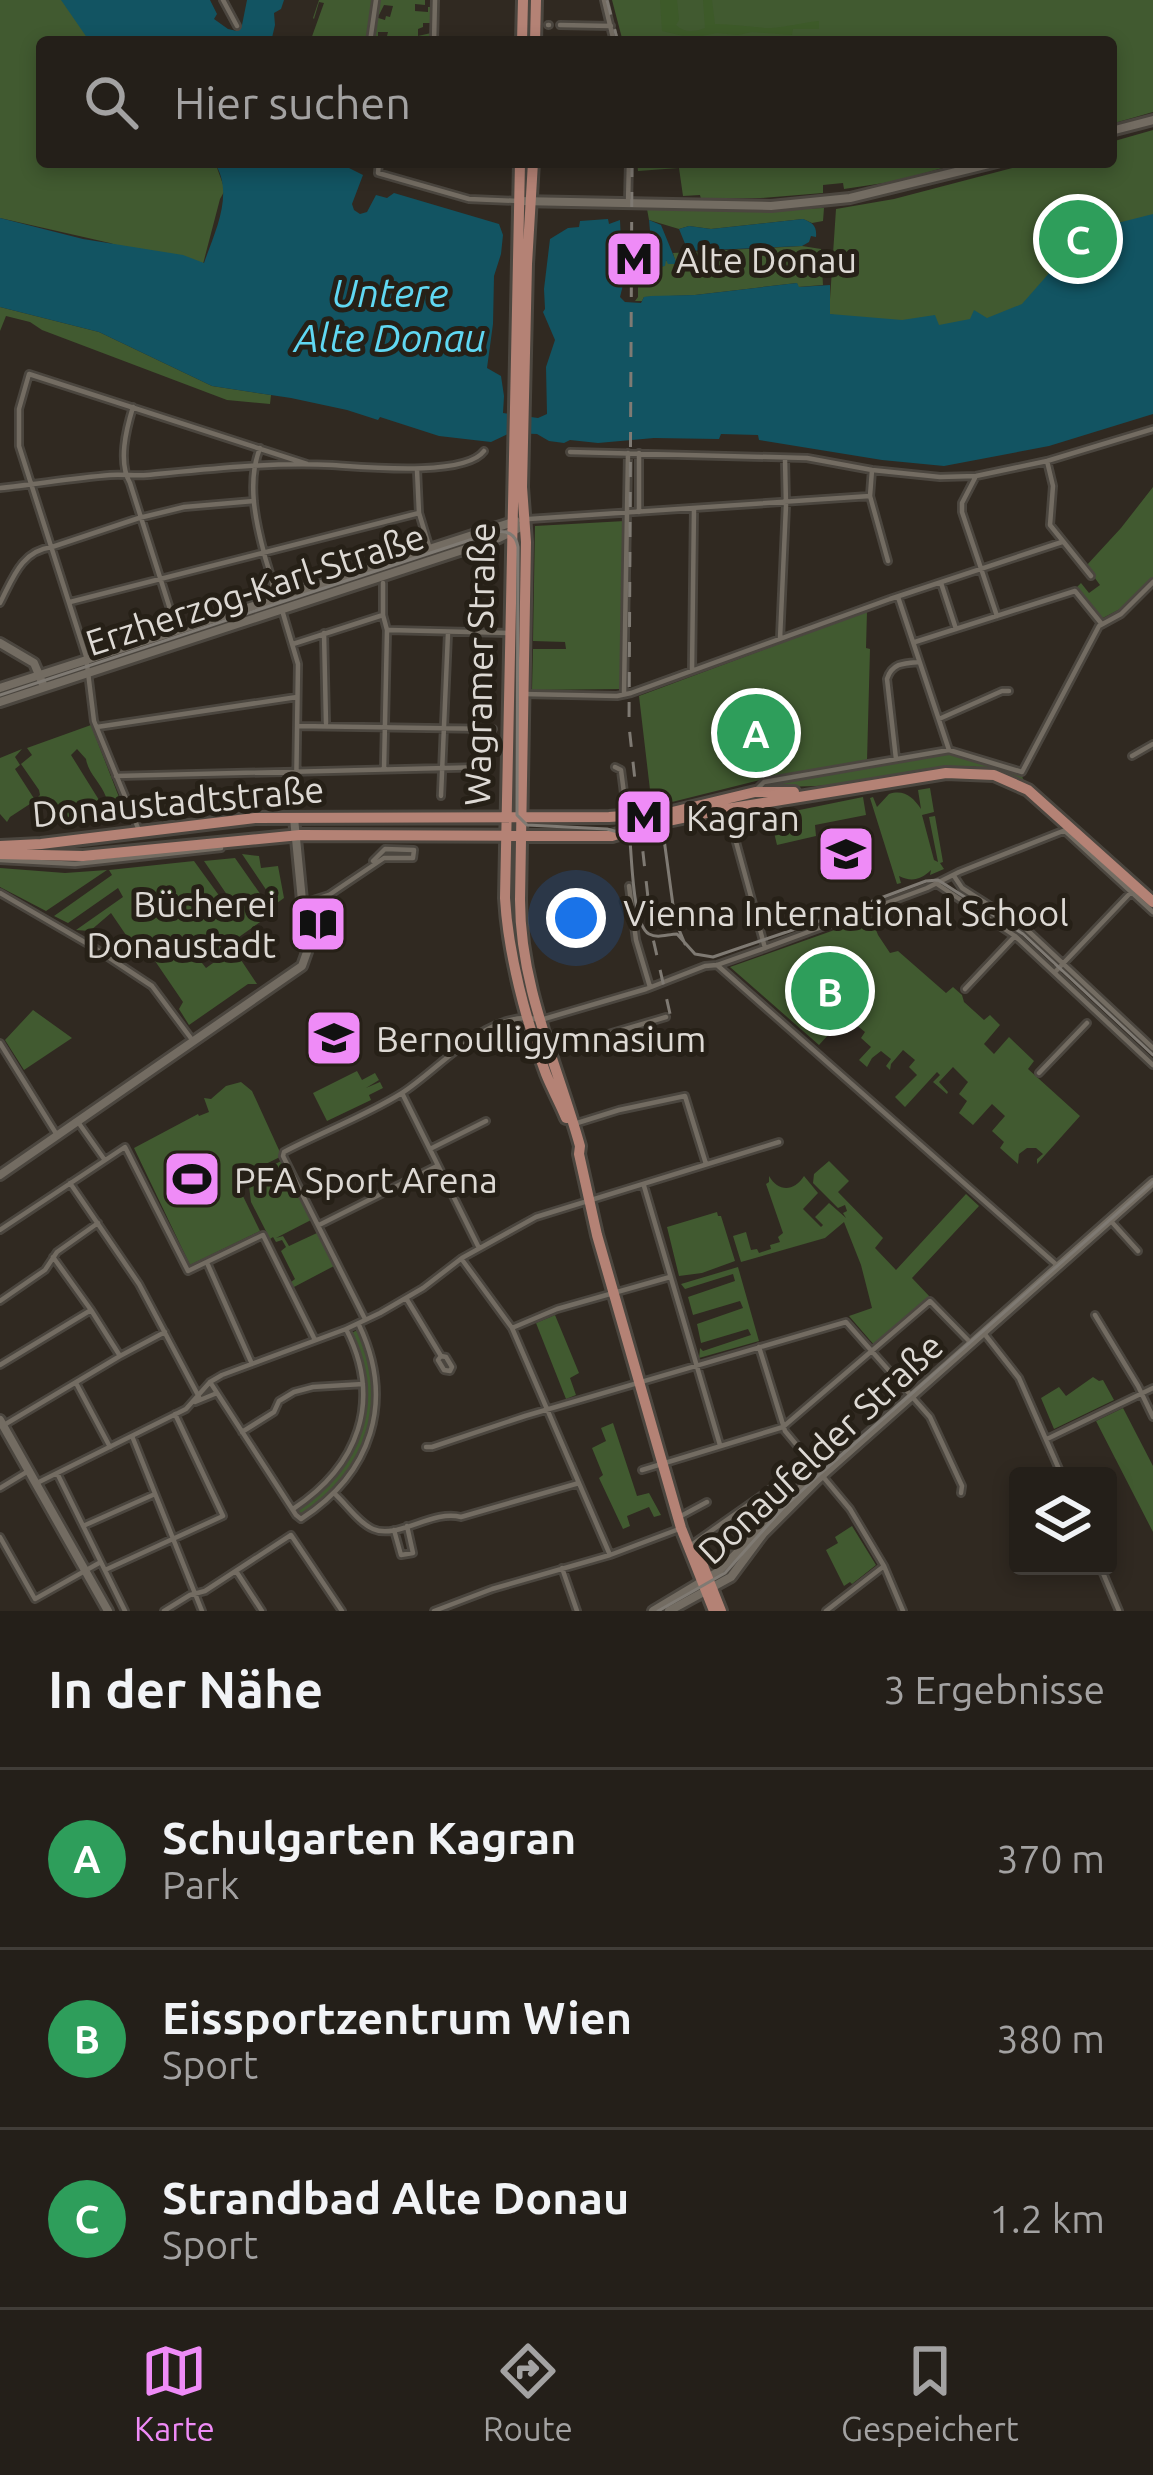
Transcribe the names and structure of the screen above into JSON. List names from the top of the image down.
{
  "streets": {
    "main road": [
      "Erzherzog-Karl-Straße",
      "Wagramer Straße",
      "Donaustadtstraße",
      "Donaufelder Straße"
    ]
  },
  "crossings": [
    ["Erzherzog-Karl-Straße", "Wagramer Straße"],
    ["Wagramer Straße", "Donaustadtstraße"],
    ["Wagramer Straße", "Donaufelder Straße"]
  ],
  "water": ["Untere Alte Donau"],
  "places": {
    "metro station": ["Alte Donau", "Kagran"],
    "school or university": ["Vienna International School", "Bernoulligymnasium"],
    "library": ["Bücherei Donaustadt"],
    "sports": ["PFA Sport Arena"]
  },
  "page": {
    "search": "Hier suchen",
    "pins": ["C", "A", "B"],
    "heading": ["In der Nähe", "3 Ergebnisse"],
    "list": [
      {
        "mark": "A",
        "name": "Schulgarten Kagran",
        "note": "Park",
        "value": "370 m"
      },
      {
        "mark": "B",
        "name": "Eissportzentrum Wien",
        "note": "Sport",
        "value": "380 m"
      },
      {
        "mark": "C",
        "name": "Strandbad Alte Donau",
        "note": "Sport",
        "value": "1.2 km"
      }
    ],
    "nav": ["Karte", "Route", "Gespeichert"]
  }
}
